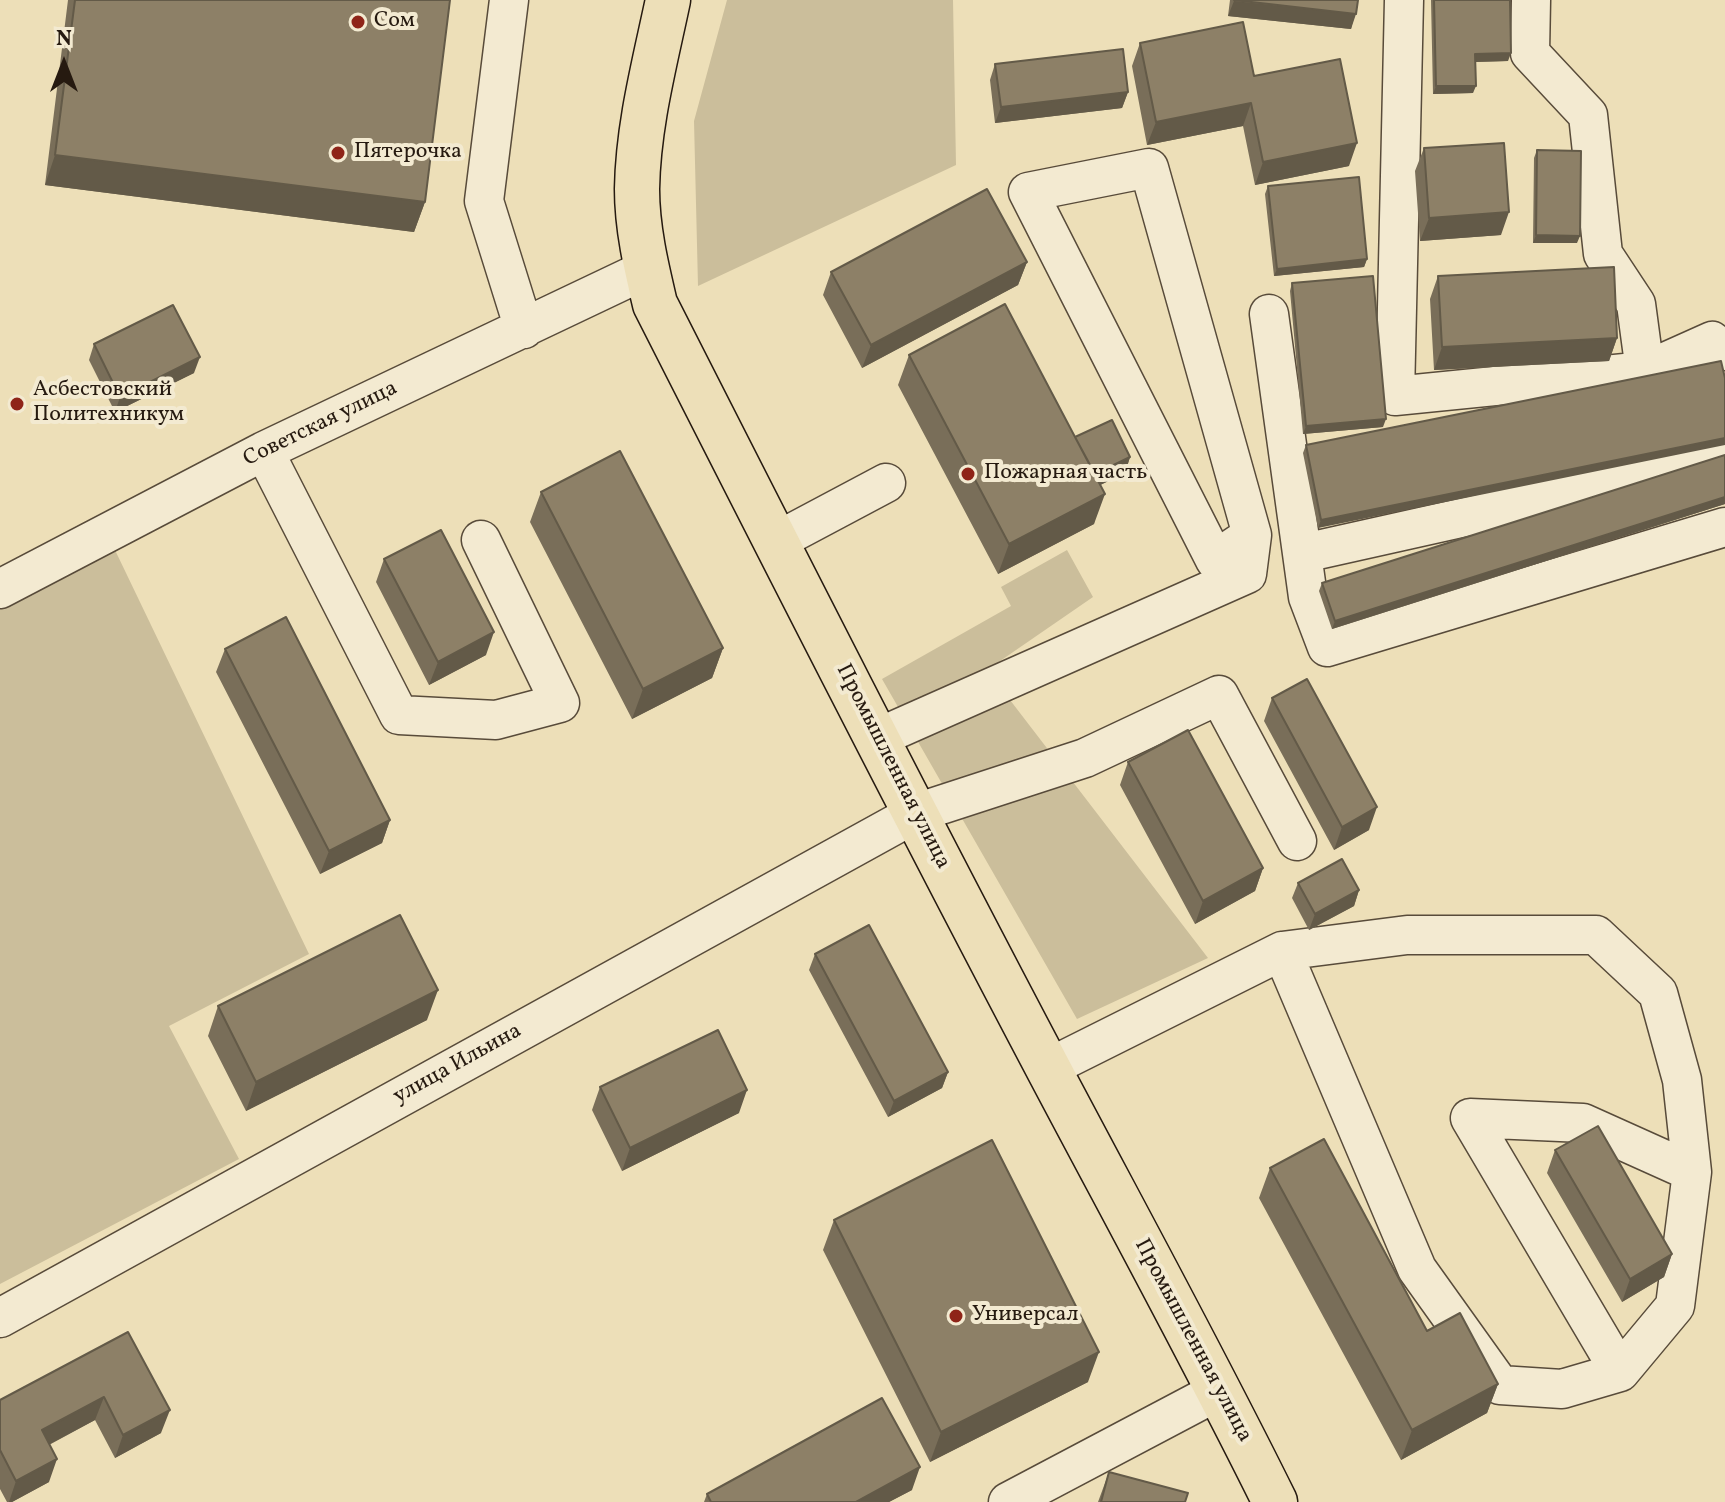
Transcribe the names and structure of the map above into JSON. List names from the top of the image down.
{
  "streets": {
    "main road": ["Промышленная улица"],
    "street": ["Советская улица", "улица Ильина"]
  },
  "crossings": [
    ["Советская улица", "Промышленная улица"],
    ["Промышленная улица", "улица Ильина"]
  ],
  "places": [
    "Сом",
    "Пятерочка",
    "Асбестовский Политехникум",
    "Пожарная часть",
    "Универсал"
  ],
  "north": "top"
}
